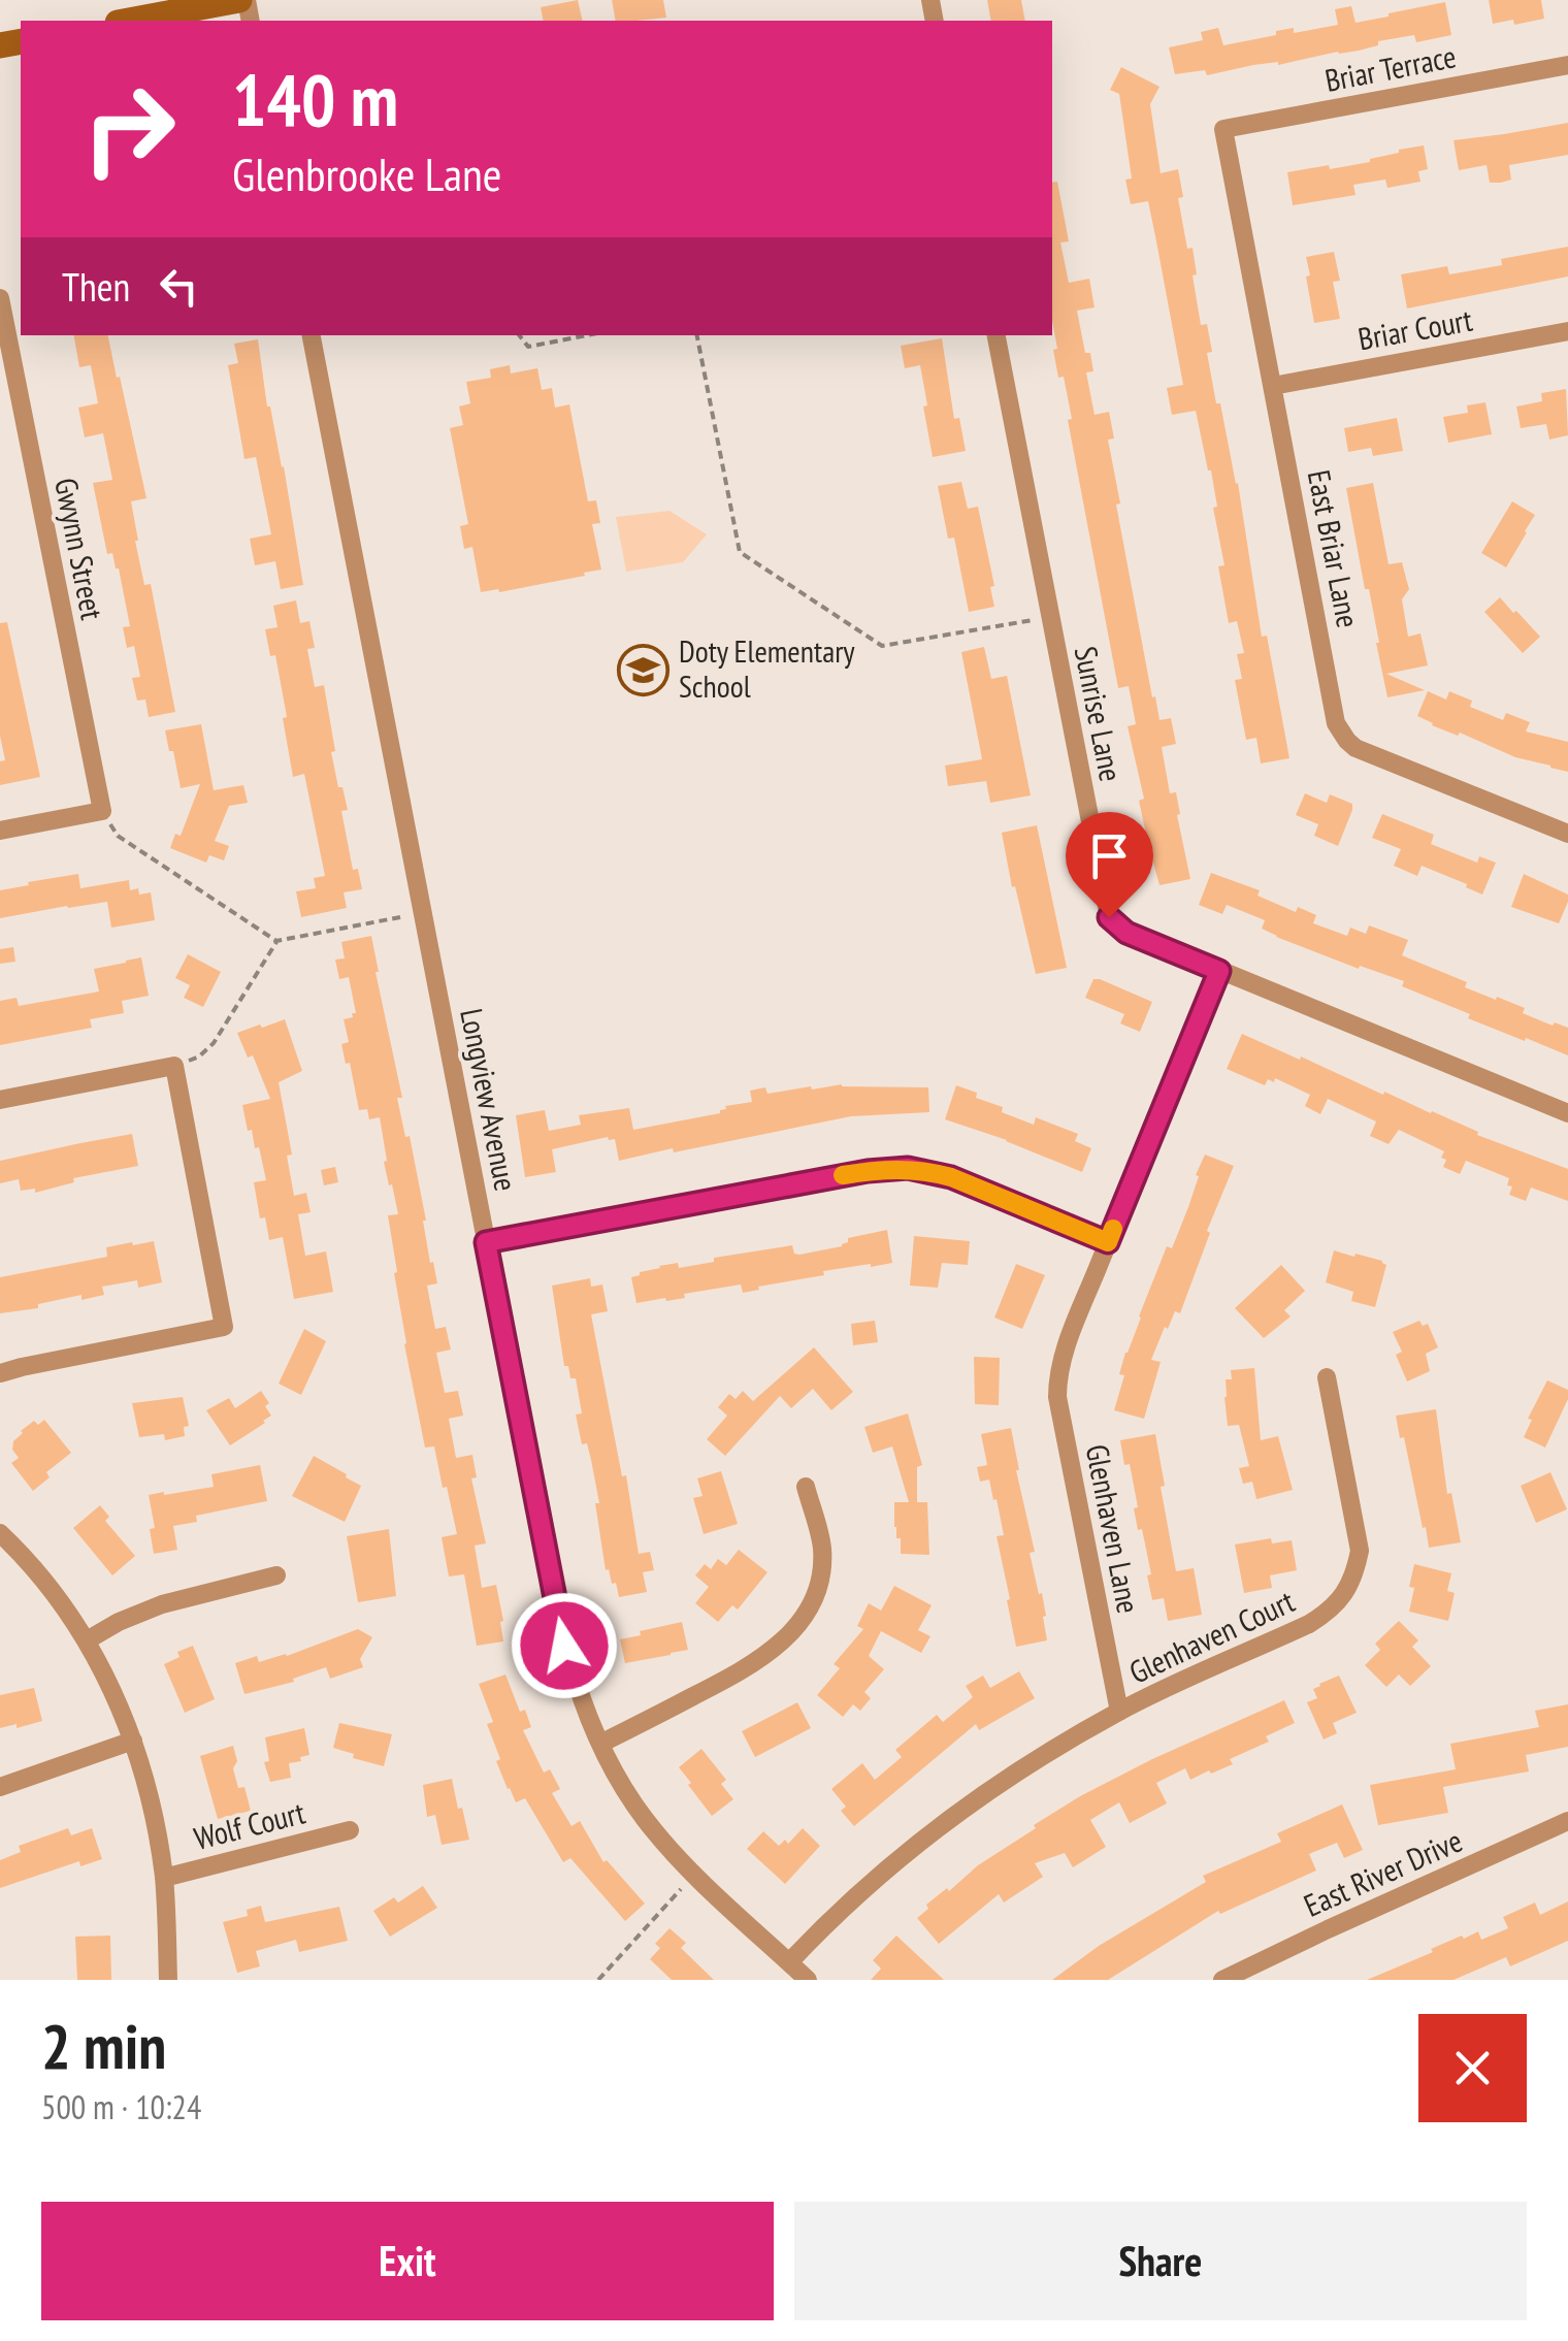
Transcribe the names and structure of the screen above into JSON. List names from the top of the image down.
{
  "streets": {
    "street": [
      "Briar Terrace",
      "Briar Court",
      "Gwynn Street",
      "East Briar Lane",
      "Sunrise Lane",
      "Longview Avenue",
      "Glenhaven Lane",
      "Glenhaven Court",
      "Wolf Court",
      "East River Drive"
    ]
  },
  "crossings": [
    ["Briar Terrace", "East Briar Lane"],
    ["Briar Court", "East Briar Lane"],
    ["Sunrise Lane", "Glenhaven Lane"],
    ["Glenhaven Lane", "Glenhaven Court"]
  ],
  "places": {
    "school or university": ["Doty Elementary School"]
  },
  "page": {
    "turn": ["140 m", "Glenbrooke Lane"],
    "then": "Then",
    "heading": ["2 min", "500 m · 10:24"],
    "buttons": ["Exit", "Share"]
  }
}
